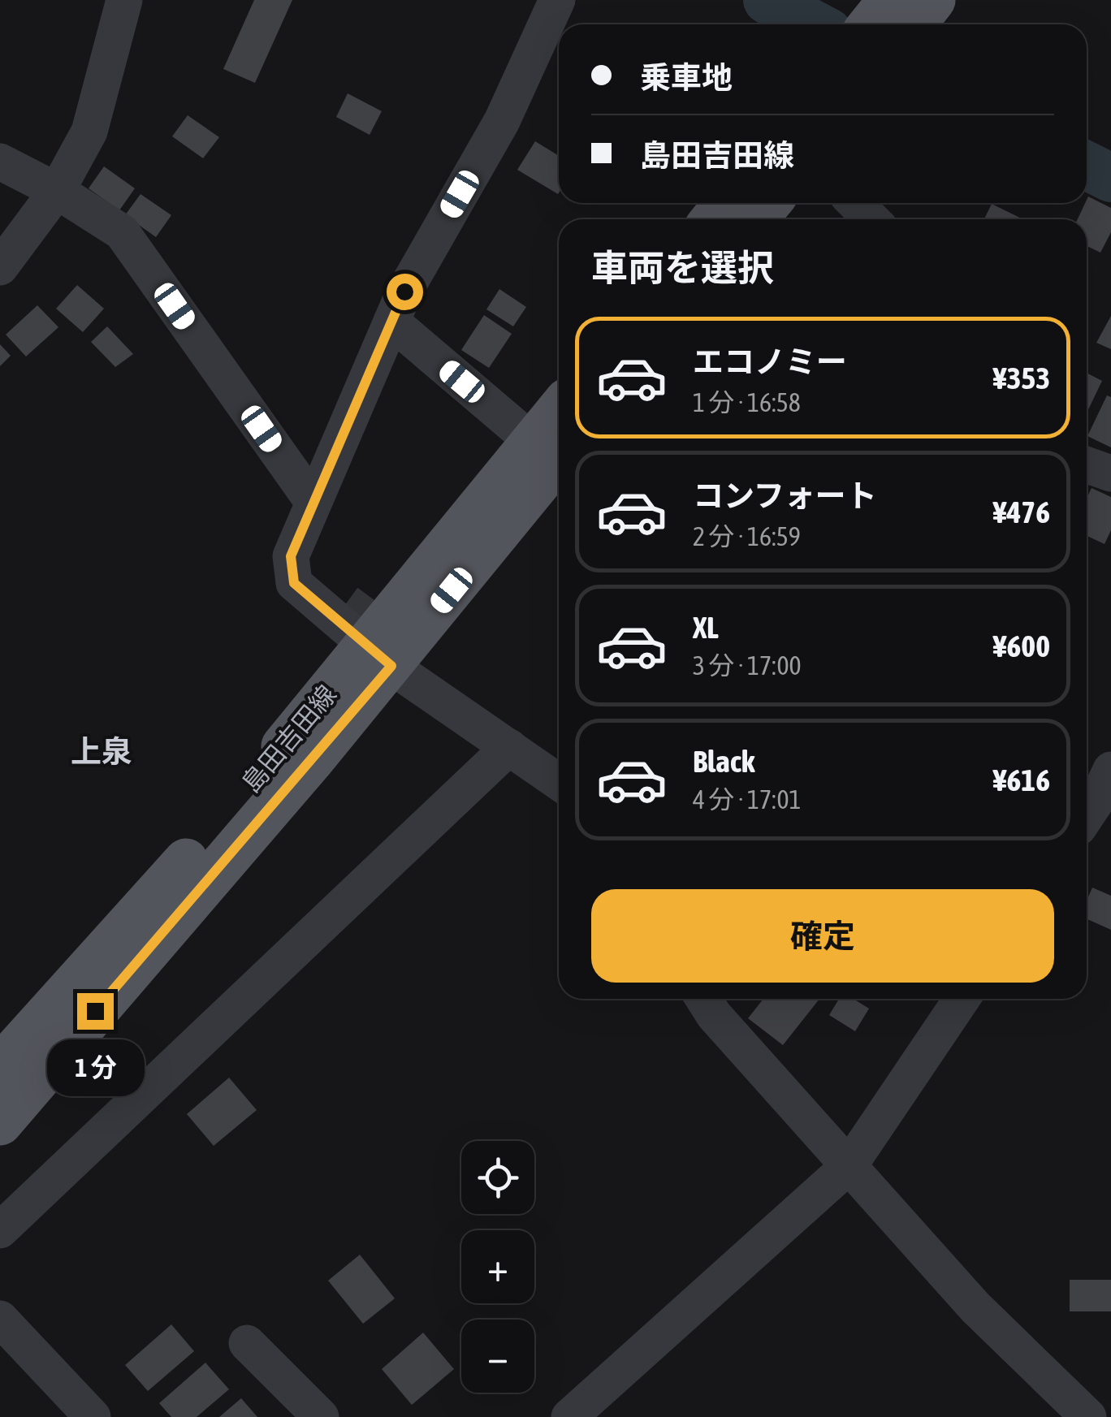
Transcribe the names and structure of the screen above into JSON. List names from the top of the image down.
{
  "streets": {
    "main road": ["島田吉田線"]
  },
  "districts": ["上泉"],
  "page": {
    "banner": ["乗車地", "島田吉田線"],
    "heading": "車両を選択",
    "list": [
      {
        "name": "エコノミー",
        "note": "1 分 · 16:58",
        "value": "¥353"
      },
      {
        "name": "コンフォート",
        "note": "2 分 · 16:59",
        "value": "¥476"
      },
      {
        "name": "XL",
        "note": "3 分 · 17:00",
        "value": "¥600"
      },
      {
        "name": "Black",
        "note": "4 分 · 17:01",
        "value": "¥616"
      }
    ],
    "buttons": "確定",
    "bubble": "1 分",
    "map_buttons": ["+", "−"]
  }
}
